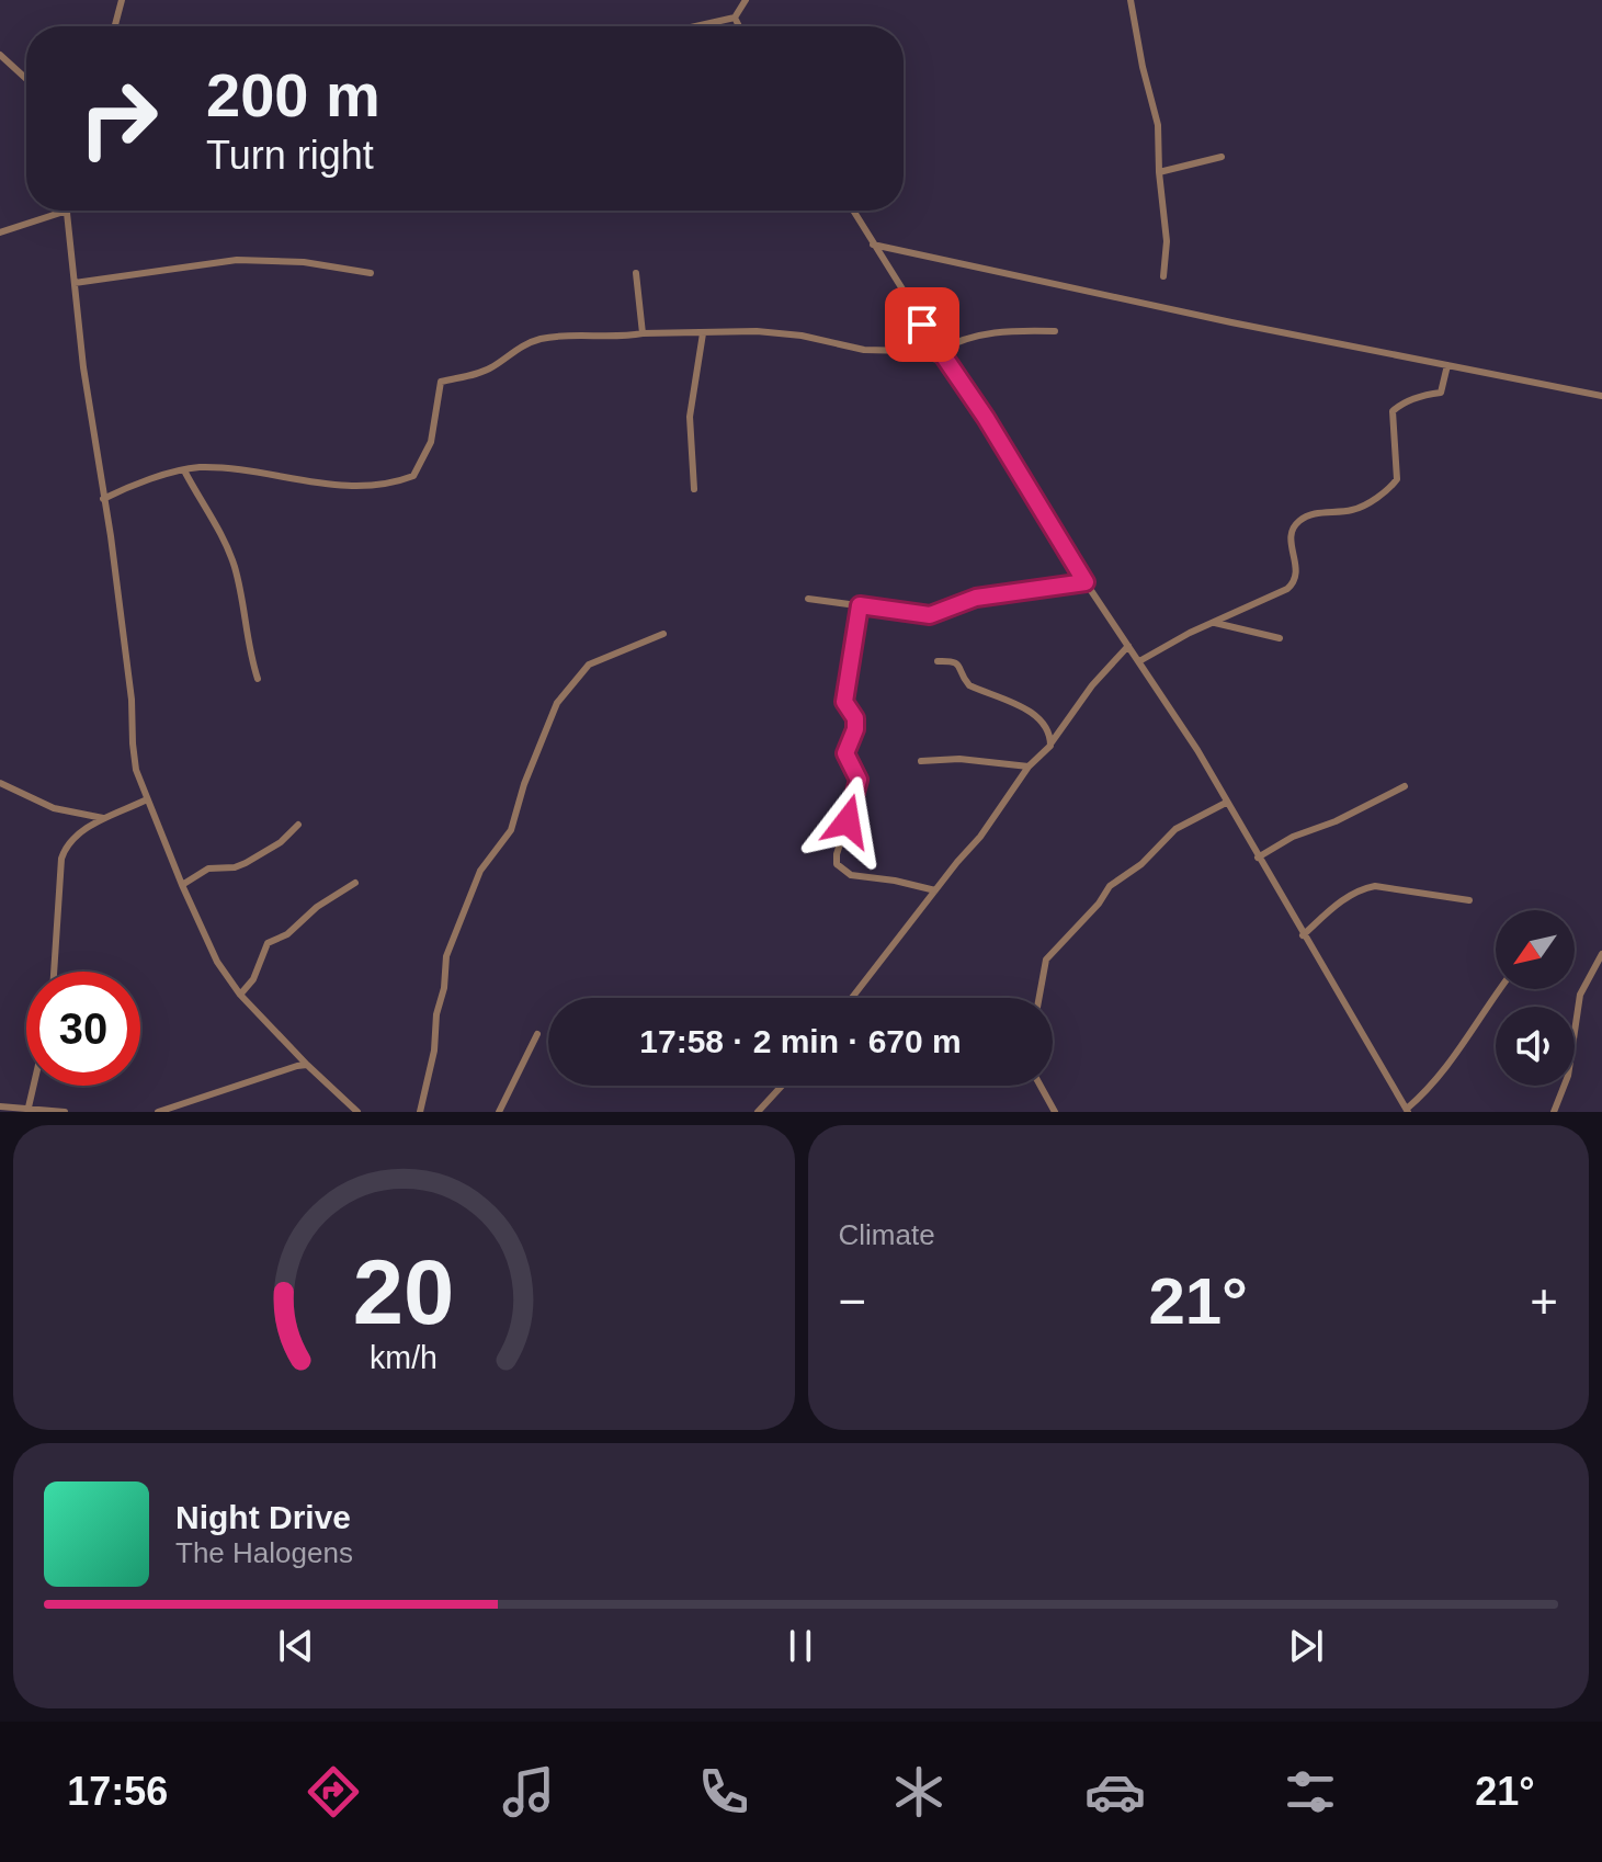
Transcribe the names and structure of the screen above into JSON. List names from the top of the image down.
{
  "north": "bottom left",
  "page": {
    "turn": ["200 m", "Turn right"],
    "limit": "30",
    "trip": "17:58 · 2 min · 670 m",
    "tile": "Climate",
    "heat": ["−", "21°", "+"],
    "song": ["Night Drive", "The Halogens"],
    "tabs": ["17:56", "21°"],
    "gauge": ["20", "km/h"]
  }
}
